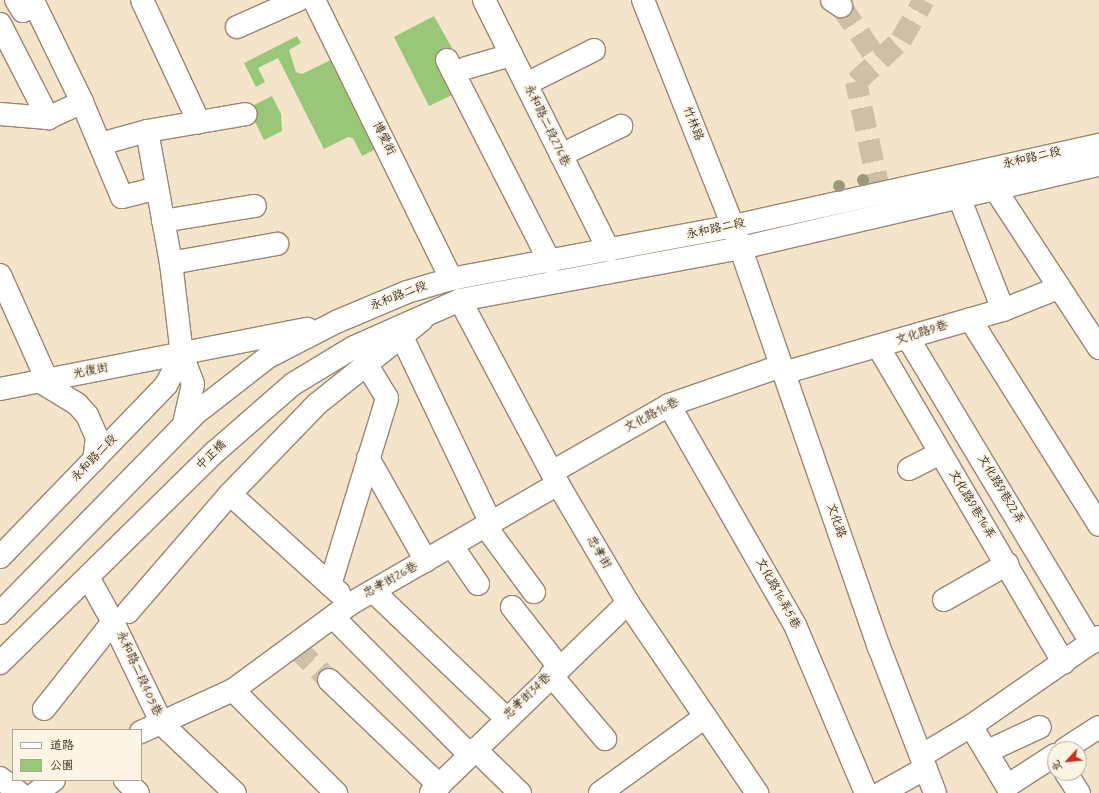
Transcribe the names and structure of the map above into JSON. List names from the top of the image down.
{
  "streets": {
    "main road": [
      "竹林路",
      "永和路二段276巷",
      "博愛街",
      "永和路二段",
      "文化路9巷",
      "光復街",
      "文化路16巷",
      "中正橋",
      "文化路9巷22弄",
      "文化路9巷16弄",
      "文化路",
      "忠孝街",
      "忠孝街26巷",
      "文化路16弄5巷",
      "永和路二段405巷",
      "忠孝街34巷"
    ]
  },
  "crossings": [
    ["竹林路", "永和路二段"],
    ["竹林路", "文化路"],
    ["永和路二段276巷", "永和路二段"],
    ["博愛街", "永和路二段"],
    ["永和路二段", "光復街"],
    ["永和路二段", "中正橋"],
    ["永和路二段", "文化路"],
    ["永和路二段", "忠孝街"],
    ["文化路9巷", "文化路16巷"],
    ["文化路9巷", "文化路9巷22弄"],
    ["文化路9巷", "文化路9巷16弄"],
    ["文化路9巷", "文化路"],
    ["文化路16巷", "文化路"],
    ["文化路16巷", "忠孝街"],
    ["文化路16巷", "忠孝街26巷"],
    ["文化路16巷", "文化路16弄5巷"],
    ["中正橋", "忠孝街"],
    ["中正橋", "永和路二段405巷"],
    ["忠孝街", "忠孝街26巷"],
    ["忠孝街", "忠孝街34巷"]
  ],
  "legend": ["道路", "公園"],
  "north": "bottom left"
}
